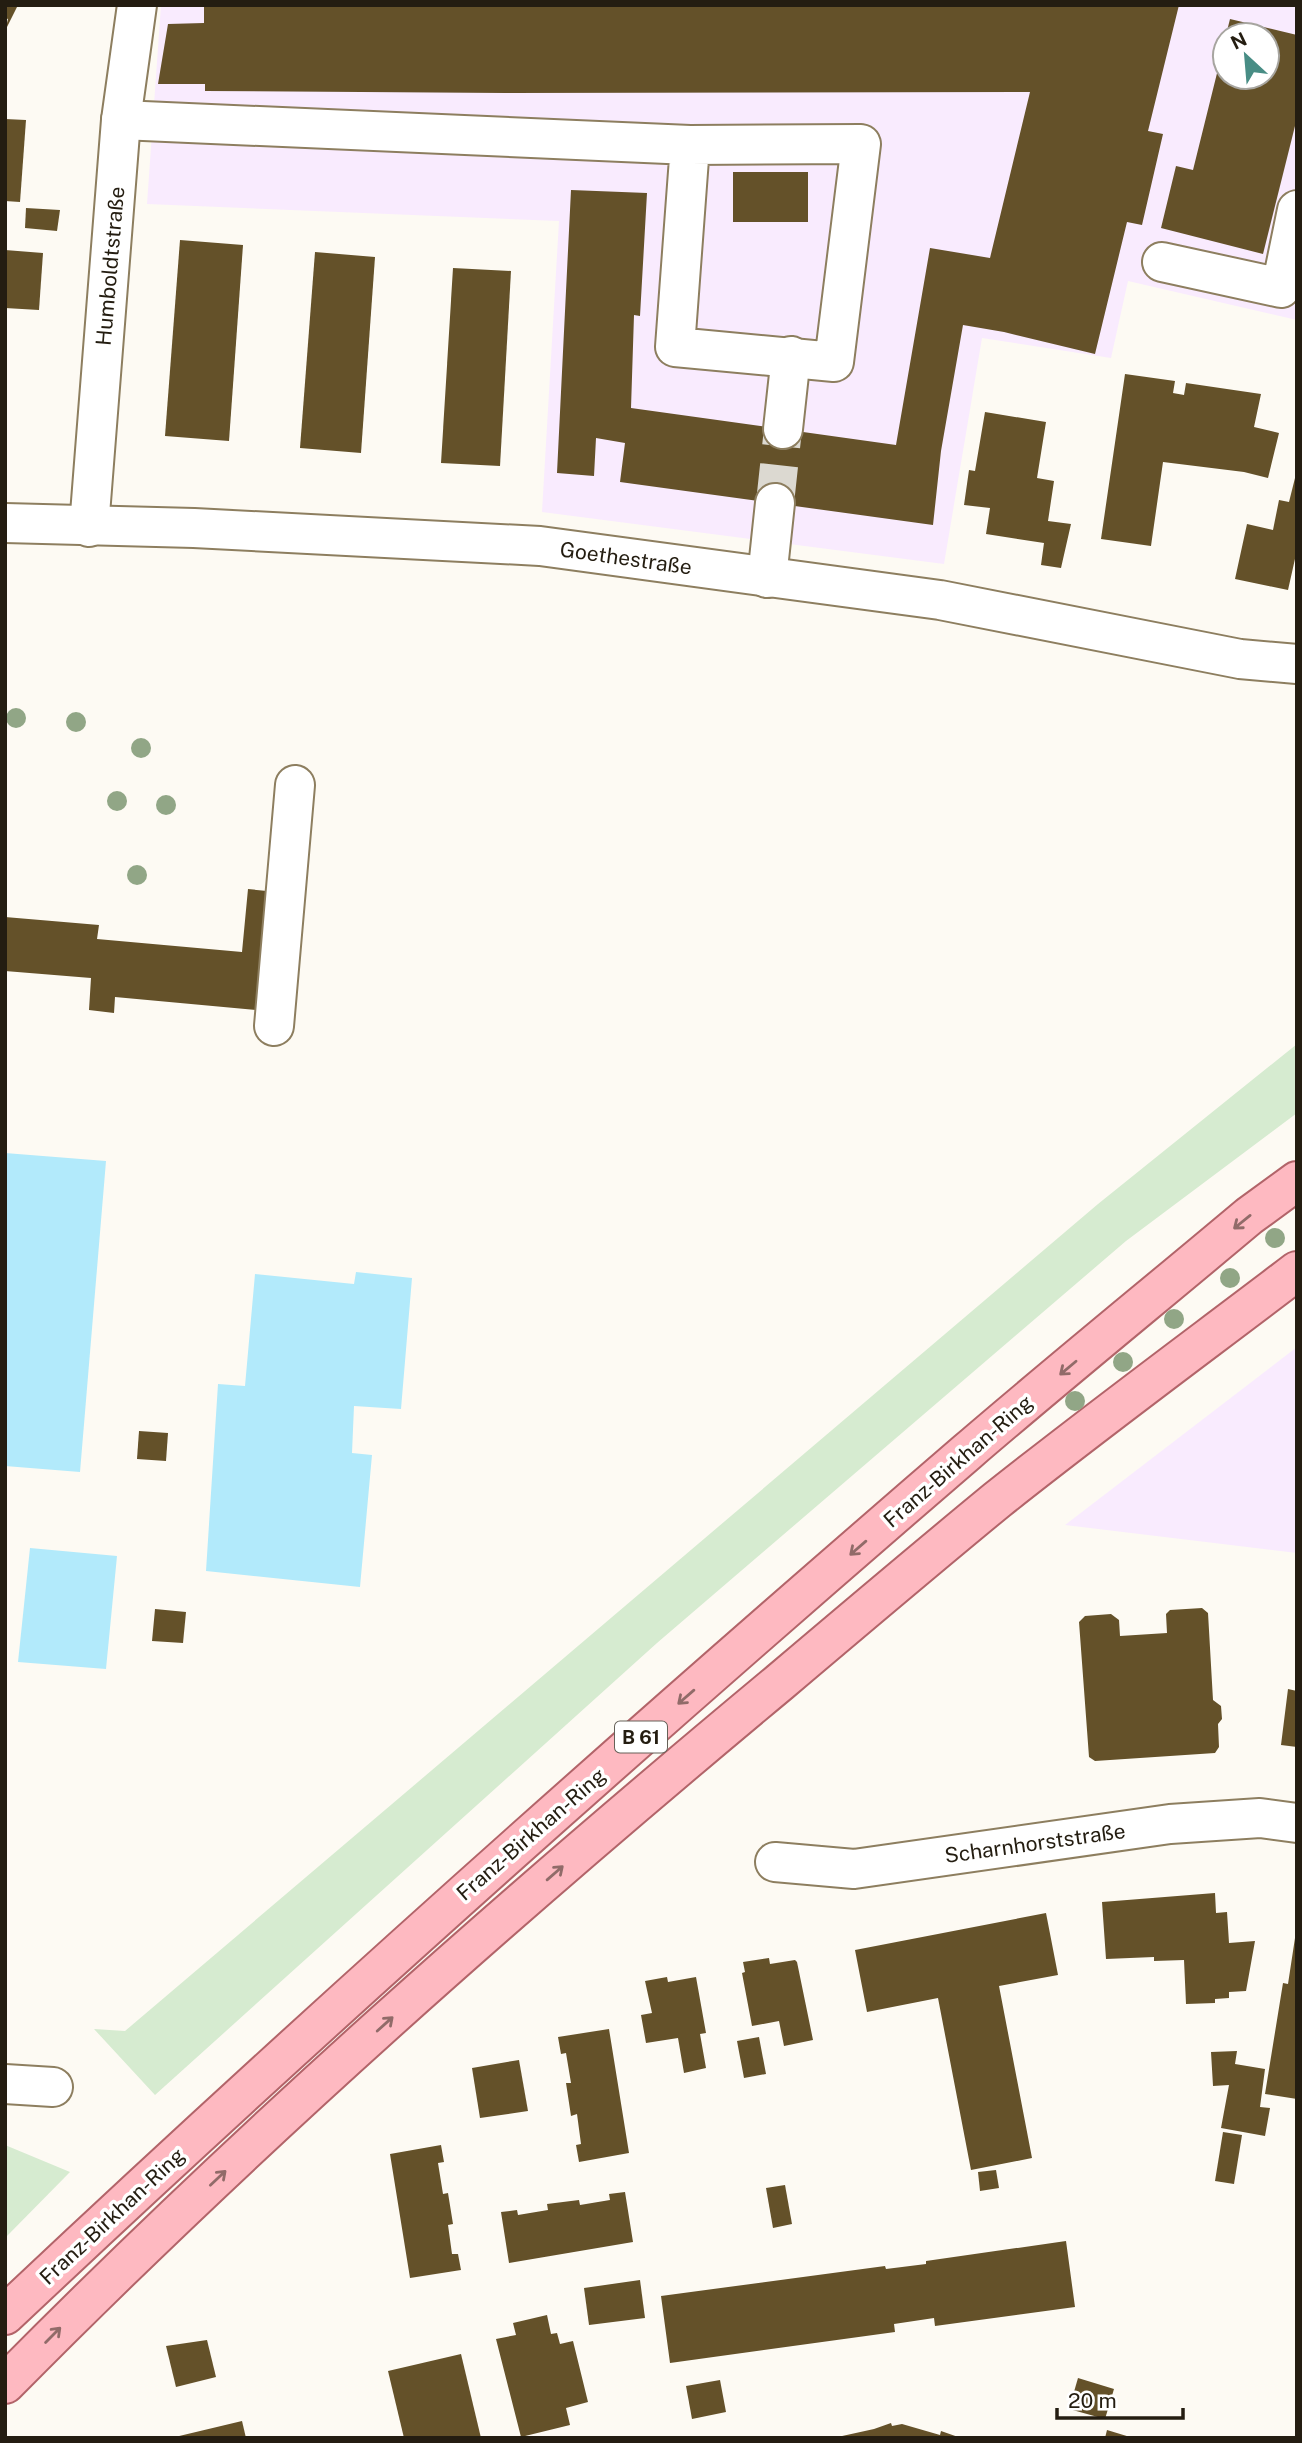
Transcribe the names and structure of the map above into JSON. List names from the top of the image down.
{
  "streets": {
    "main road": ["Franz-Birkhan-Ring", "B 61"],
    "street": ["Humboldtstraße", "Goethestraße", "Scharnhorststraße"]
  },
  "crossings": [
    ["Humboldtstraße", "Goethestraße"]
  ],
  "scale_bar": "20 m",
  "north": "top left"
}
